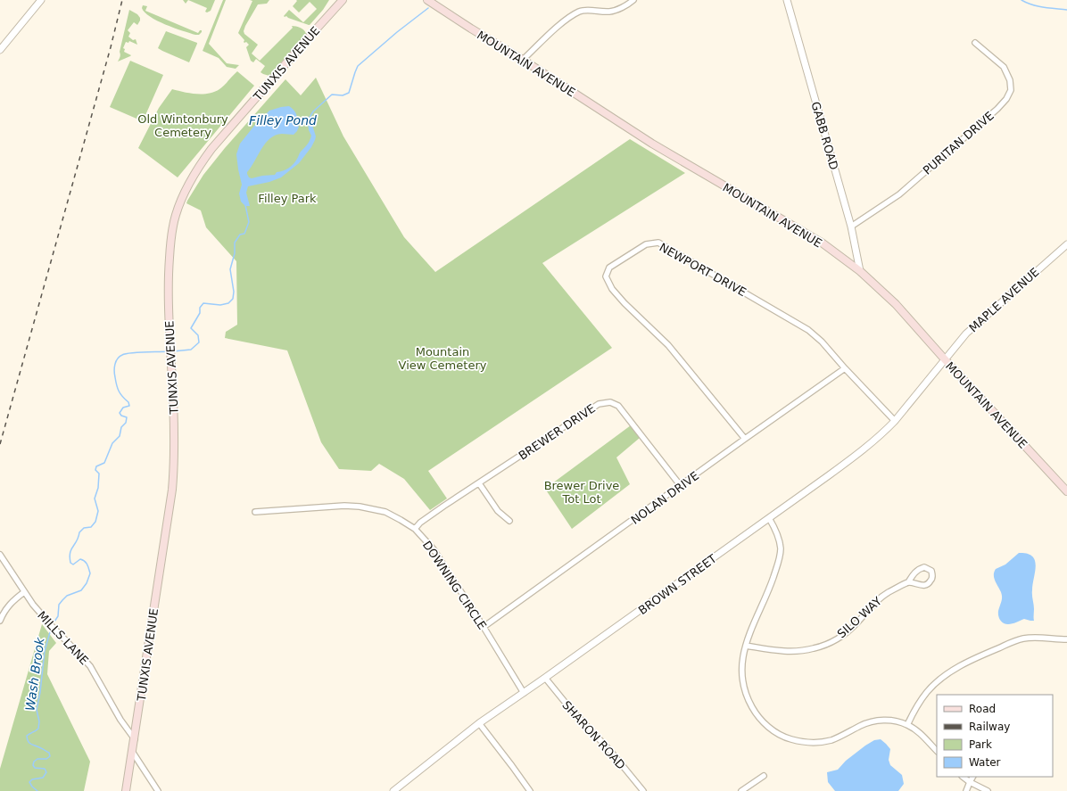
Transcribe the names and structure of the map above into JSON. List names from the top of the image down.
{
  "streets": {
    "main road": ["TUNXIS AVENUE", "MOUNTAIN AVENUE"],
    "street": [
      "GABB ROAD",
      "PURITAN DRIVE",
      "NEWPORT DRIVE",
      "MAPLE AVENUE",
      "BREWER DRIVE",
      "NOLAN DRIVE",
      "BROWN STREET",
      "DOWNING CIRCLE",
      "SILO WAY",
      "MILLS LANE",
      "SHARON ROAD"
    ]
  },
  "crossings": [
    ["TUNXIS AVENUE", "MILLS LANE"],
    ["MOUNTAIN AVENUE", "GABB ROAD"],
    ["MOUNTAIN AVENUE", "MAPLE AVENUE"],
    ["MOUNTAIN AVENUE", "BROWN STREET"],
    ["GABB ROAD", "PURITAN DRIVE"],
    ["NEWPORT DRIVE", "NOLAN DRIVE"],
    ["NEWPORT DRIVE", "BROWN STREET"],
    ["MAPLE AVENUE", "BROWN STREET"],
    ["BREWER DRIVE", "NOLAN DRIVE"],
    ["BREWER DRIVE", "DOWNING CIRCLE"],
    ["NOLAN DRIVE", "DOWNING CIRCLE"],
    ["BROWN STREET", "DOWNING CIRCLE"],
    ["BROWN STREET", "SHARON ROAD"]
  ],
  "water": ["Filley Pond", "Wash Brook"],
  "parks": [
    "Old Wintonbury Cemetery",
    "Filley Park",
    "Mountain View Cemetery",
    "Brewer Drive Tot Lot"
  ],
  "legend": [
    "Road",
    "Railway",
    "Park",
    "Water"
  ]
}
